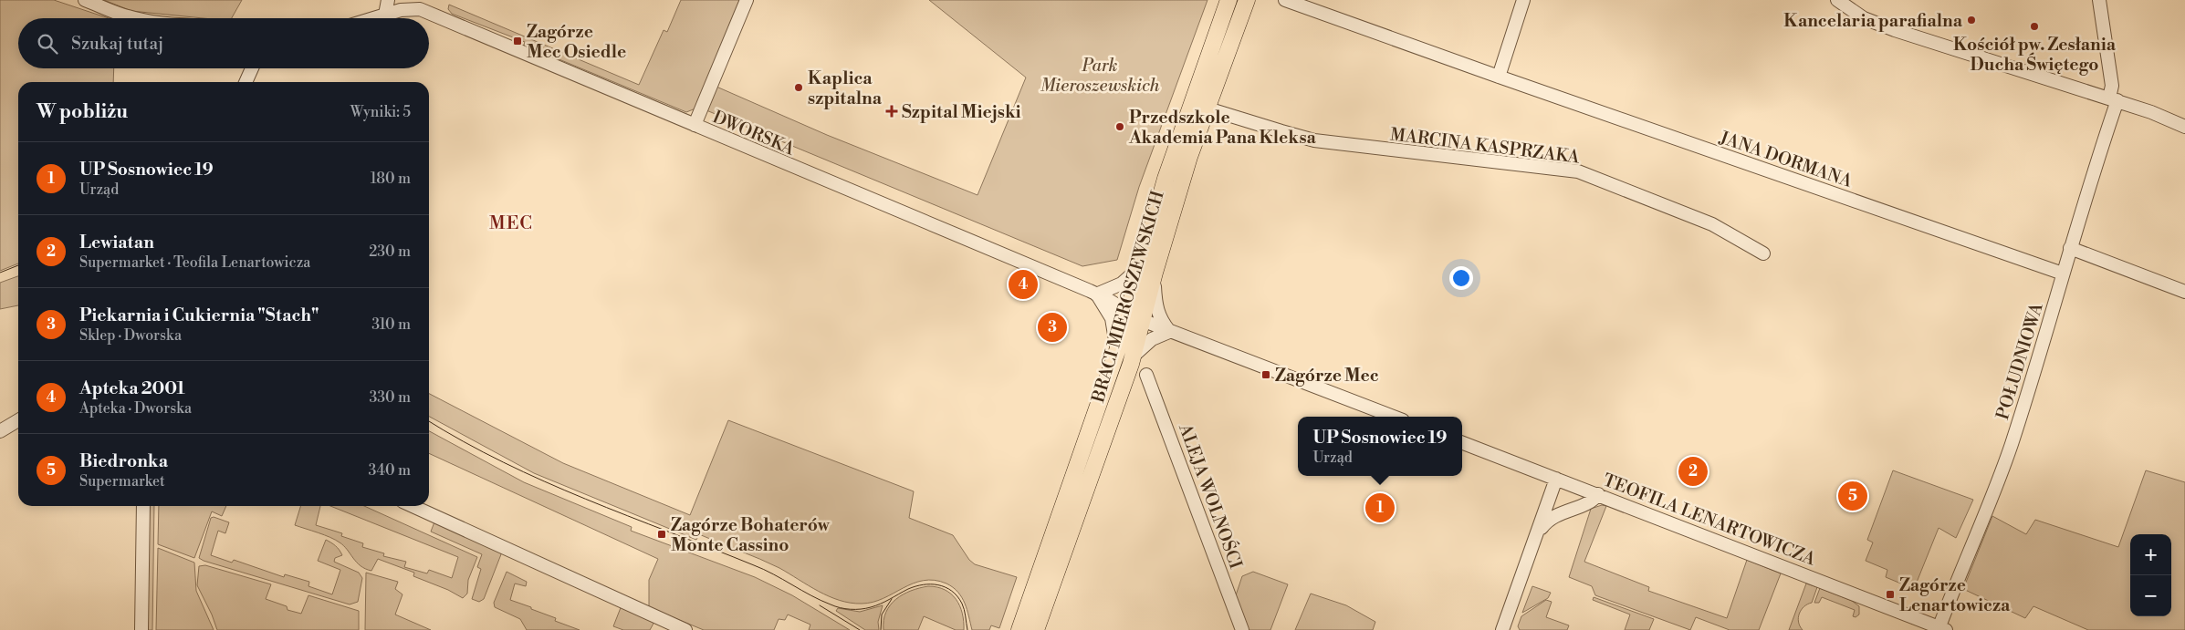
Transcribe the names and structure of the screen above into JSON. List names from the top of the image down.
{
  "streets": {
    "main road": ["BRACI MIEROSZEWSKICH"],
    "street": [
      "DWORSKA",
      "MARCINA KASPRZAKA",
      "JANA DORMANA",
      "POŁUDNIOWA",
      "ALEJA WOLNOŚCI",
      "TEOFILA LENARTOWICZA"
    ]
  },
  "crossings": [
    ["DWORSKA", "BRACI MIEROSZEWSKICH"],
    ["MARCINA KASPRZAKA", "BRACI MIEROSZEWSKICH"],
    ["JANA DORMANA", "POŁUDNIOWA"],
    ["POŁUDNIOWA", "TEOFILA LENARTOWICZA"]
  ],
  "districts": ["MEC"],
  "parks": ["Park Mieroszewskich"],
  "places": {
    "other": [
      "Kancelaria parafialna",
      "Kościół pw. Zesłania Ducha Świętego",
      "Kaplica szpitalna",
      "Przedszkole Akademia Pana Kleksa"
    ],
    "transit": [
      "Zagórze Mec Osiedle",
      "Zagórze Mec",
      "Zagórze Bohaterów Monte Cassino",
      "Zagórze Lenartowicza"
    ],
    "health": ["Szpital Miejski"]
  },
  "page": {
    "search": "Szukaj tutaj",
    "heading": ["W pobliżu", "Wyniki: 5"],
    "list": [
      {
        "mark": "1",
        "name": "UP Sosnowiec 19",
        "note": "Urząd",
        "value": "180 m"
      },
      {
        "mark": "2",
        "name": "Lewiatan",
        "note": "Supermarket · Teofila Lenartowicza",
        "value": "230 m"
      },
      {
        "mark": "3",
        "name": "Piekarnia i Cukiernia \"Stach\"",
        "note": "Sklep · Dworska",
        "value": "310 m"
      },
      {
        "mark": "4",
        "name": "Apteka 2001",
        "note": "Apteka · Dworska",
        "value": "330 m"
      },
      {
        "mark": "5",
        "name": "Biedronka",
        "note": "Supermarket",
        "value": "340 m"
      }
    ],
    "pins": [
      "4",
      "3",
      "2",
      "5",
      "1"
    ],
    "popup": ["UP Sosnowiec 19", "Urząd"],
    "map_buttons": ["+", "−"]
  }
}
